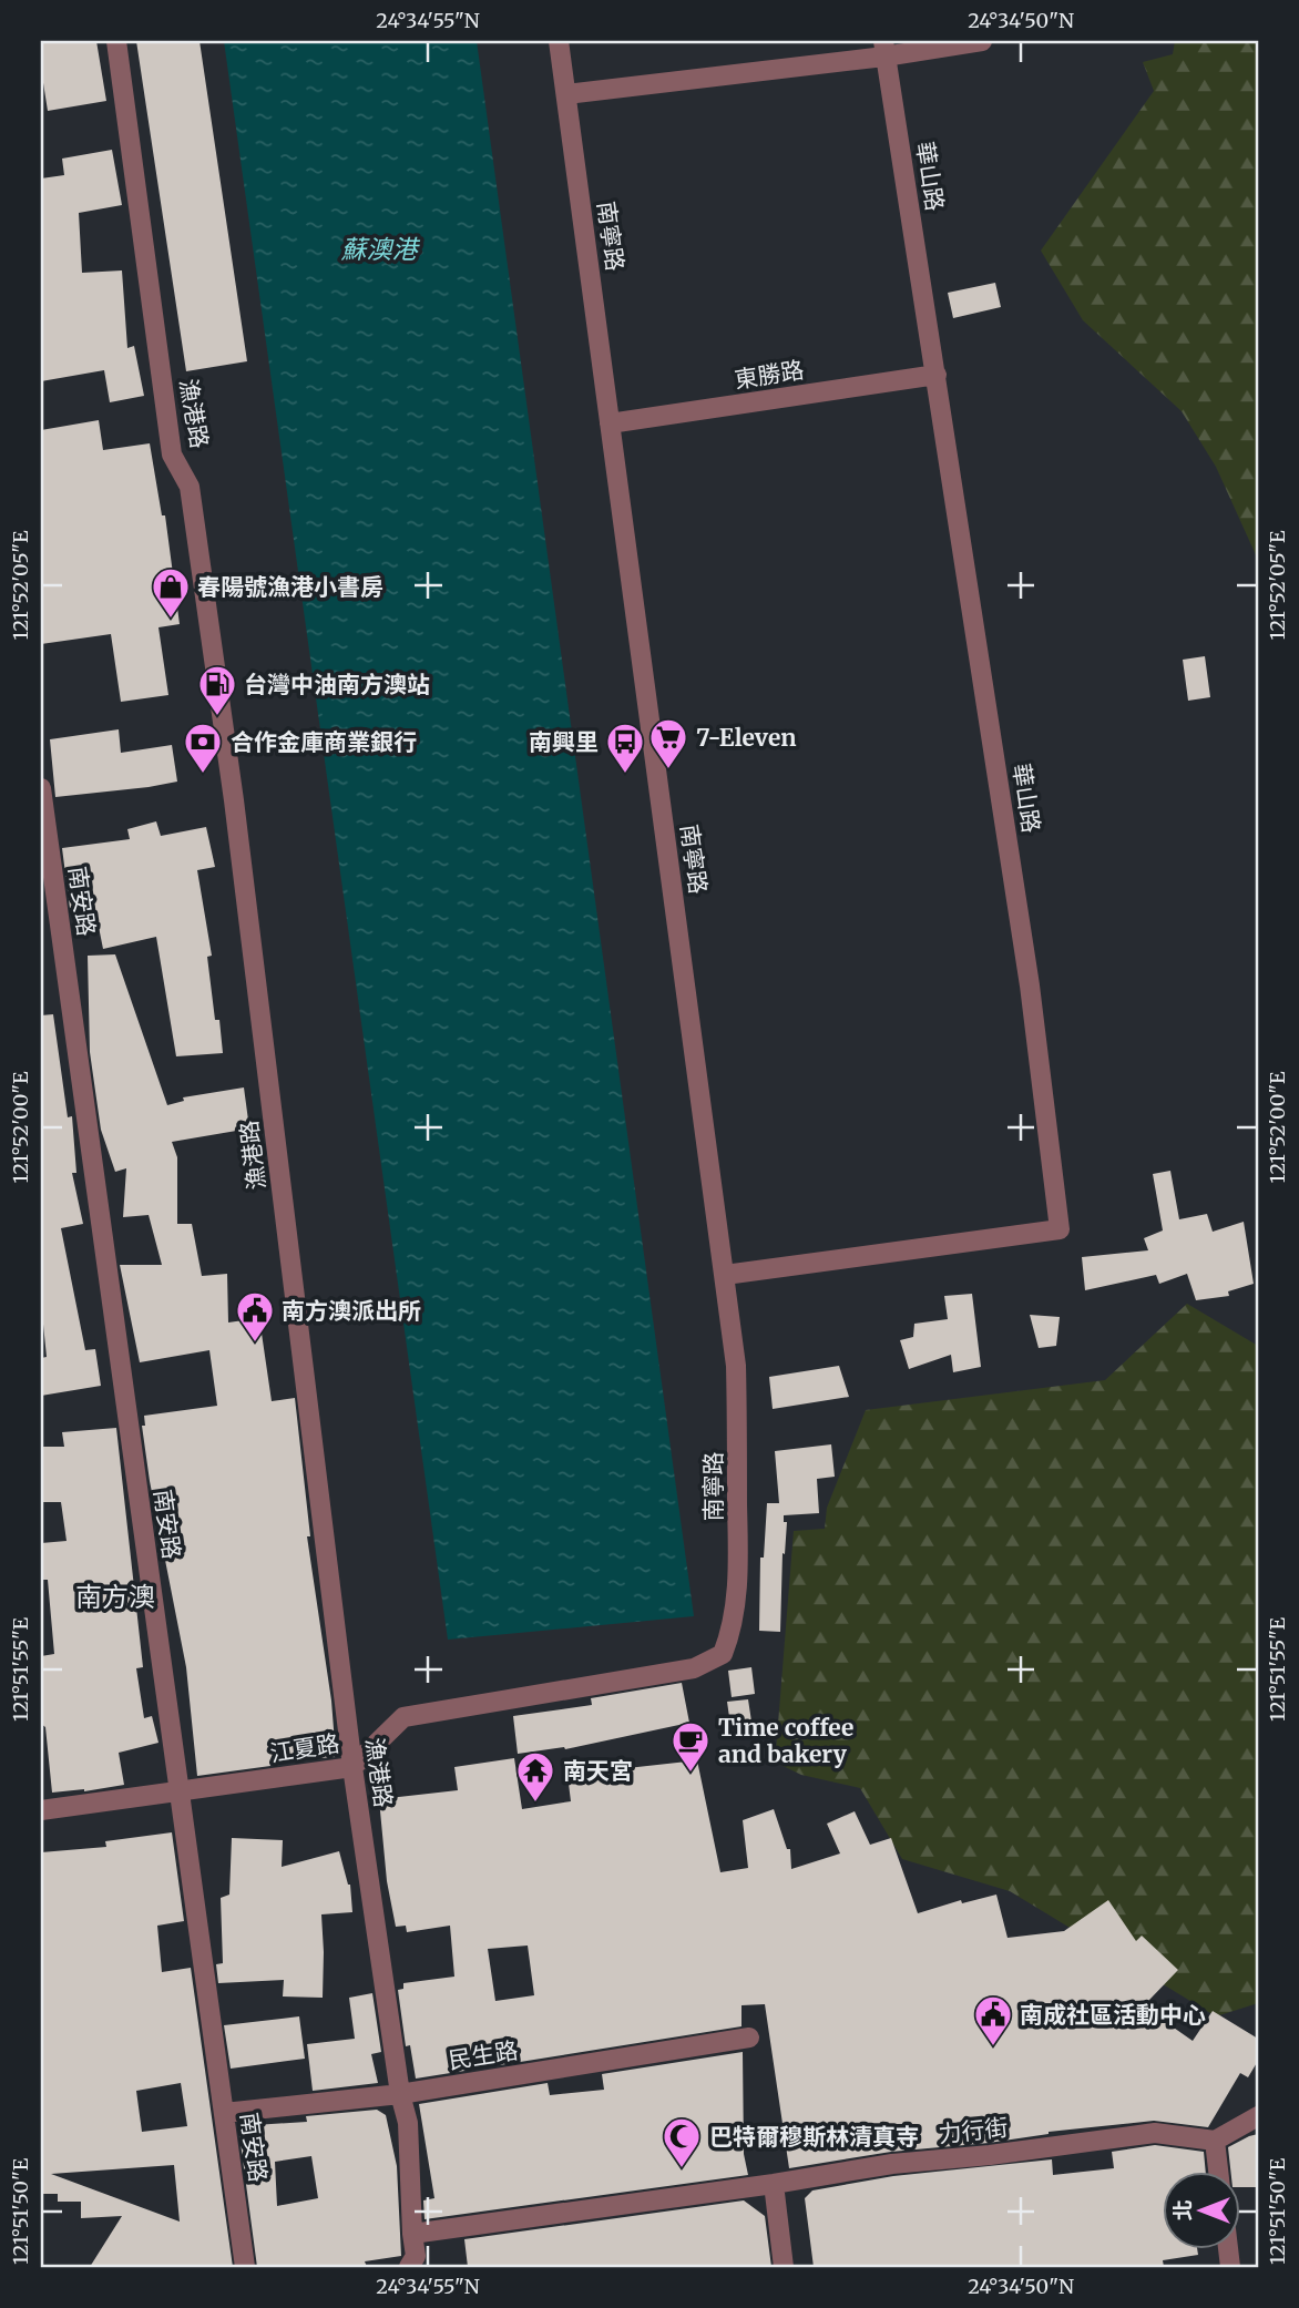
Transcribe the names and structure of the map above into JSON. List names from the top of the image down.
{
  "streets": {
    "street": [
      "華山路",
      "南寧路",
      "東勝路",
      "漁港路",
      "南安路",
      "江夏路",
      "民生路",
      "力行街"
    ]
  },
  "crossings": [
    ["華山路", "南寧路"],
    ["華山路", "東勝路"],
    ["南寧路", "東勝路"],
    ["南寧路", "江夏路"],
    ["漁港路", "江夏路"],
    ["漁港路", "民生路"],
    ["漁港路", "力行街"],
    ["南安路", "江夏路"],
    ["南安路", "民生路"]
  ],
  "districts": ["南方澳"],
  "water": ["蘇澳港"],
  "places": {
    "shop": ["春陽號漁港小書房"],
    "fuel station": ["台灣中油南方澳站"],
    "supermarket": ["7-Eleven"],
    "bank": ["合作金庫商業銀行"],
    "bus stop": ["南興里"],
    "public building": ["南方澳派出所", "南成社區活動中心"],
    "cafe": ["Time coffee and bakery"],
    "temple": ["南天宮"],
    "mosque": ["巴特爾穆斯林清真寺"]
  },
  "north": "left",
  "coordinates": [
    "24°34'55\"N",
    "24°34'50\"N",
    "121°52'05\"E",
    "121°52'00\"E",
    "121°51'55\"E",
    "121°51'50\"E"
  ]
}
